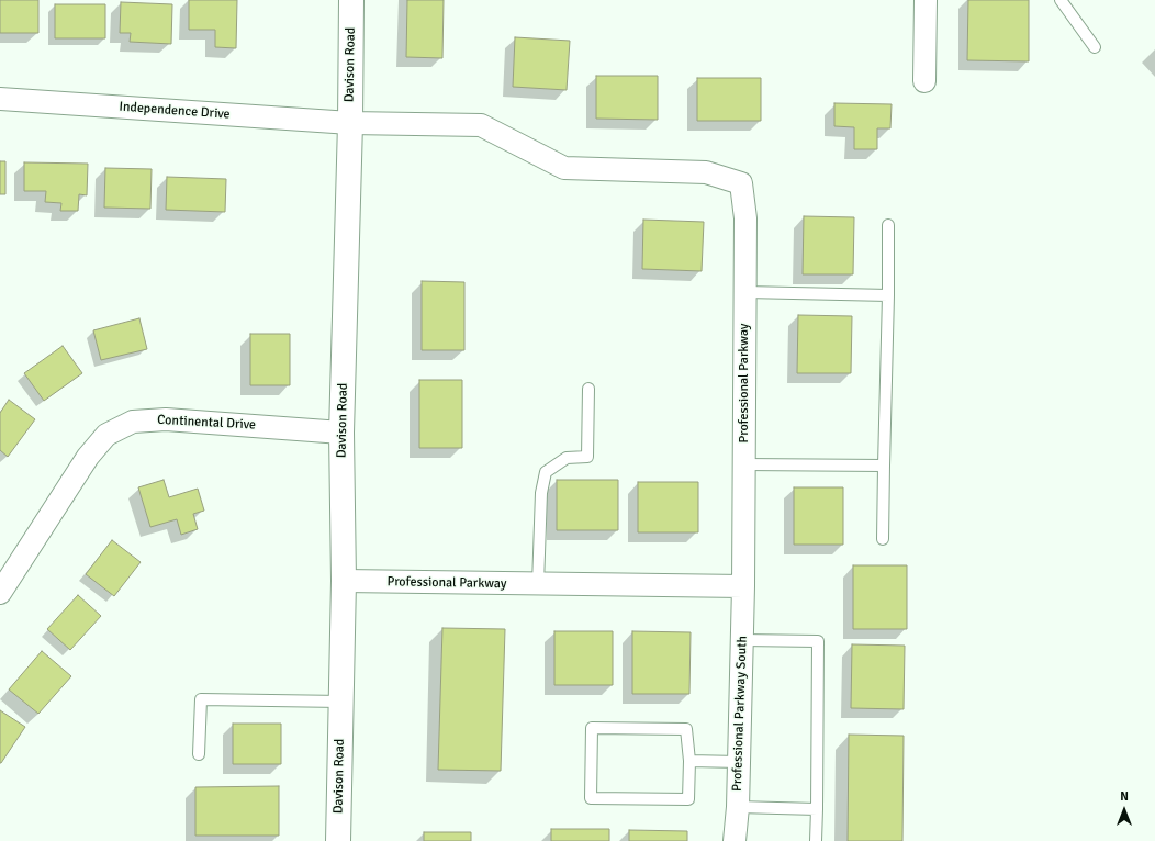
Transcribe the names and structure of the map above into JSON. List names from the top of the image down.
{
  "streets": {
    "street": [
      "Davison Road",
      "Independence Drive",
      "Professional Parkway",
      "Continental Drive",
      "Professional Parkway South"
    ]
  },
  "crossings": [
    ["Davison Road", "Independence Drive"],
    ["Davison Road", "Professional Parkway"],
    ["Davison Road", "Continental Drive"],
    ["Independence Drive", "Professional Parkway"],
    ["Professional Parkway", "Professional Parkway South"]
  ],
  "north": "top"
}
